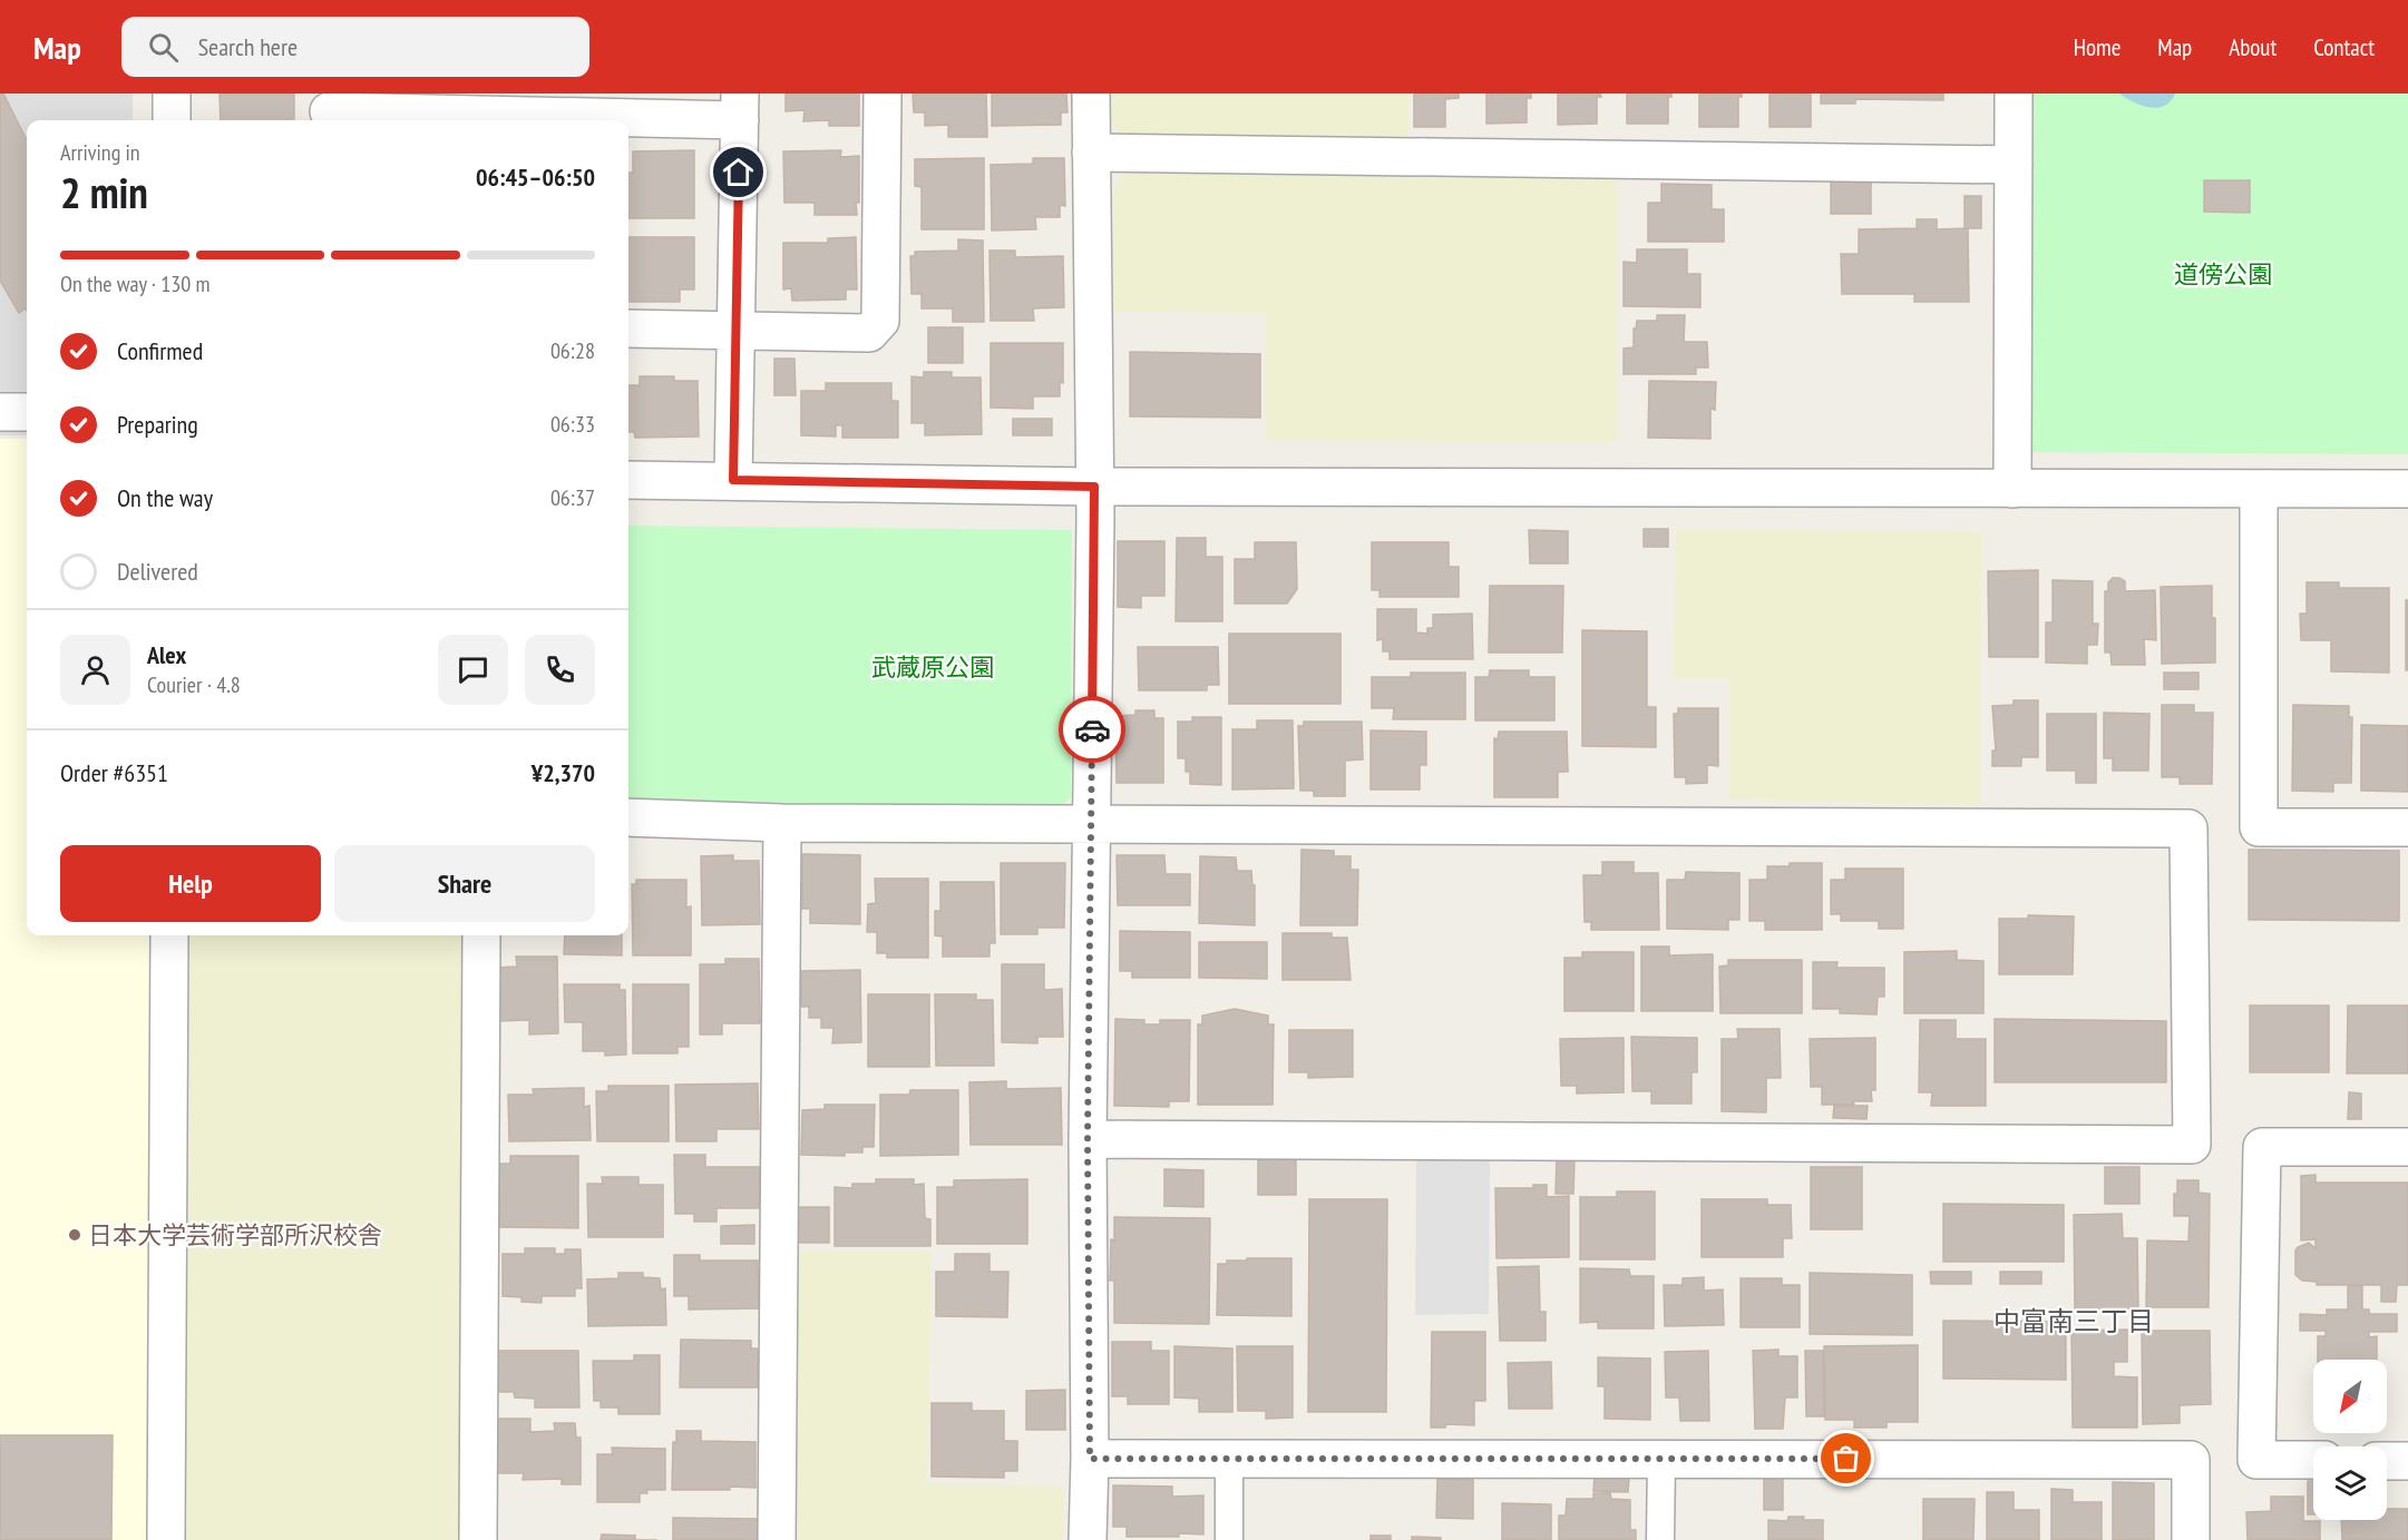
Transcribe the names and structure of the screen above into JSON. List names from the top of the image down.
{
  "districts": ["中富南三丁目"],
  "parks": ["道傍公園", "武蔵原公園"],
  "places": ["日本大学芸術学部所沢校舎"],
  "north": "bottom left",
  "page": {
    "header": "Map",
    "search": "Search here",
    "nav": [
      "Home",
      "Map",
      "About",
      "Contact"
    ],
    "heading": ["2 min", "Arriving in", "06:45–06:50"],
    "panel": [
      "Alex",
      "Courier · 4.8",
      "Order #6351",
      "¥2,370"
    ],
    "bar": "On the way · 130 m",
    "list": [
      ["Confirmed", "06:28"],
      ["Preparing", "06:33"],
      ["On the way", "06:37"],
      "Delivered"
    ],
    "buttons": ["Help", "Share"]
  }
}
